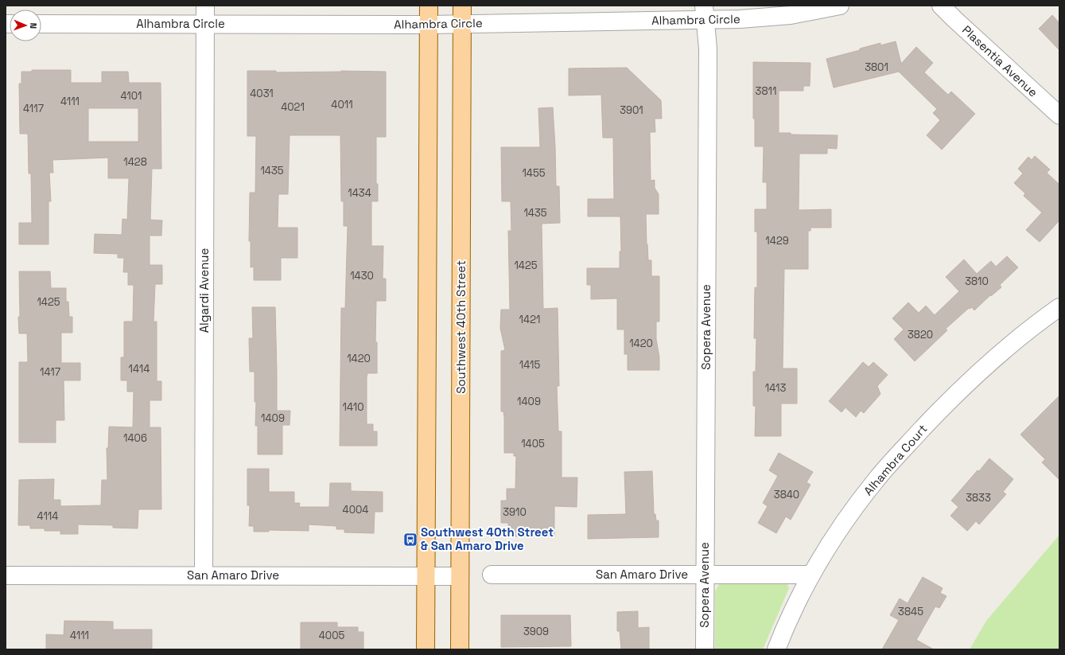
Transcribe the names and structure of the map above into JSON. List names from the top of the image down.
{
  "streets": {
    "main road": ["Southwest 40th Street"],
    "street": [
      "Alhambra Circle",
      "Plasentia Avenue",
      "Algardi Avenue",
      "Sopera Avenue",
      "Alhambra Court",
      "San Amaro Drive"
    ]
  },
  "crossings": [
    ["Alhambra Circle", "Algardi Avenue"],
    ["Alhambra Circle", "Southwest 40th Street"],
    ["Alhambra Circle", "Sopera Avenue"],
    ["Algardi Avenue", "San Amaro Drive"],
    ["Southwest 40th Street", "San Amaro Drive"],
    ["Sopera Avenue", "San Amaro Drive"],
    ["Alhambra Court", "San Amaro Drive"]
  ],
  "places": {
    "bus stop": ["Southwest 40th Street & San Amaro Drive"]
  },
  "house_numbers": [
    "3801",
    "3811",
    "4031",
    "4101",
    "4111",
    "4011",
    "4021",
    "4117",
    "3901",
    "1428",
    "1435",
    "1455",
    "1434",
    "1435",
    "1429",
    "1425",
    "1430",
    "3810",
    "1425",
    "1421",
    "3820",
    "1420",
    "1420",
    "1415",
    "1414",
    "1417",
    "1413",
    "1409",
    "1410",
    "1409",
    "1406",
    "1405",
    "3840",
    "3833",
    "4004",
    "3910",
    "4114",
    "3845",
    "3909",
    "4111",
    "4005"
  ],
  "north": "right"
}
